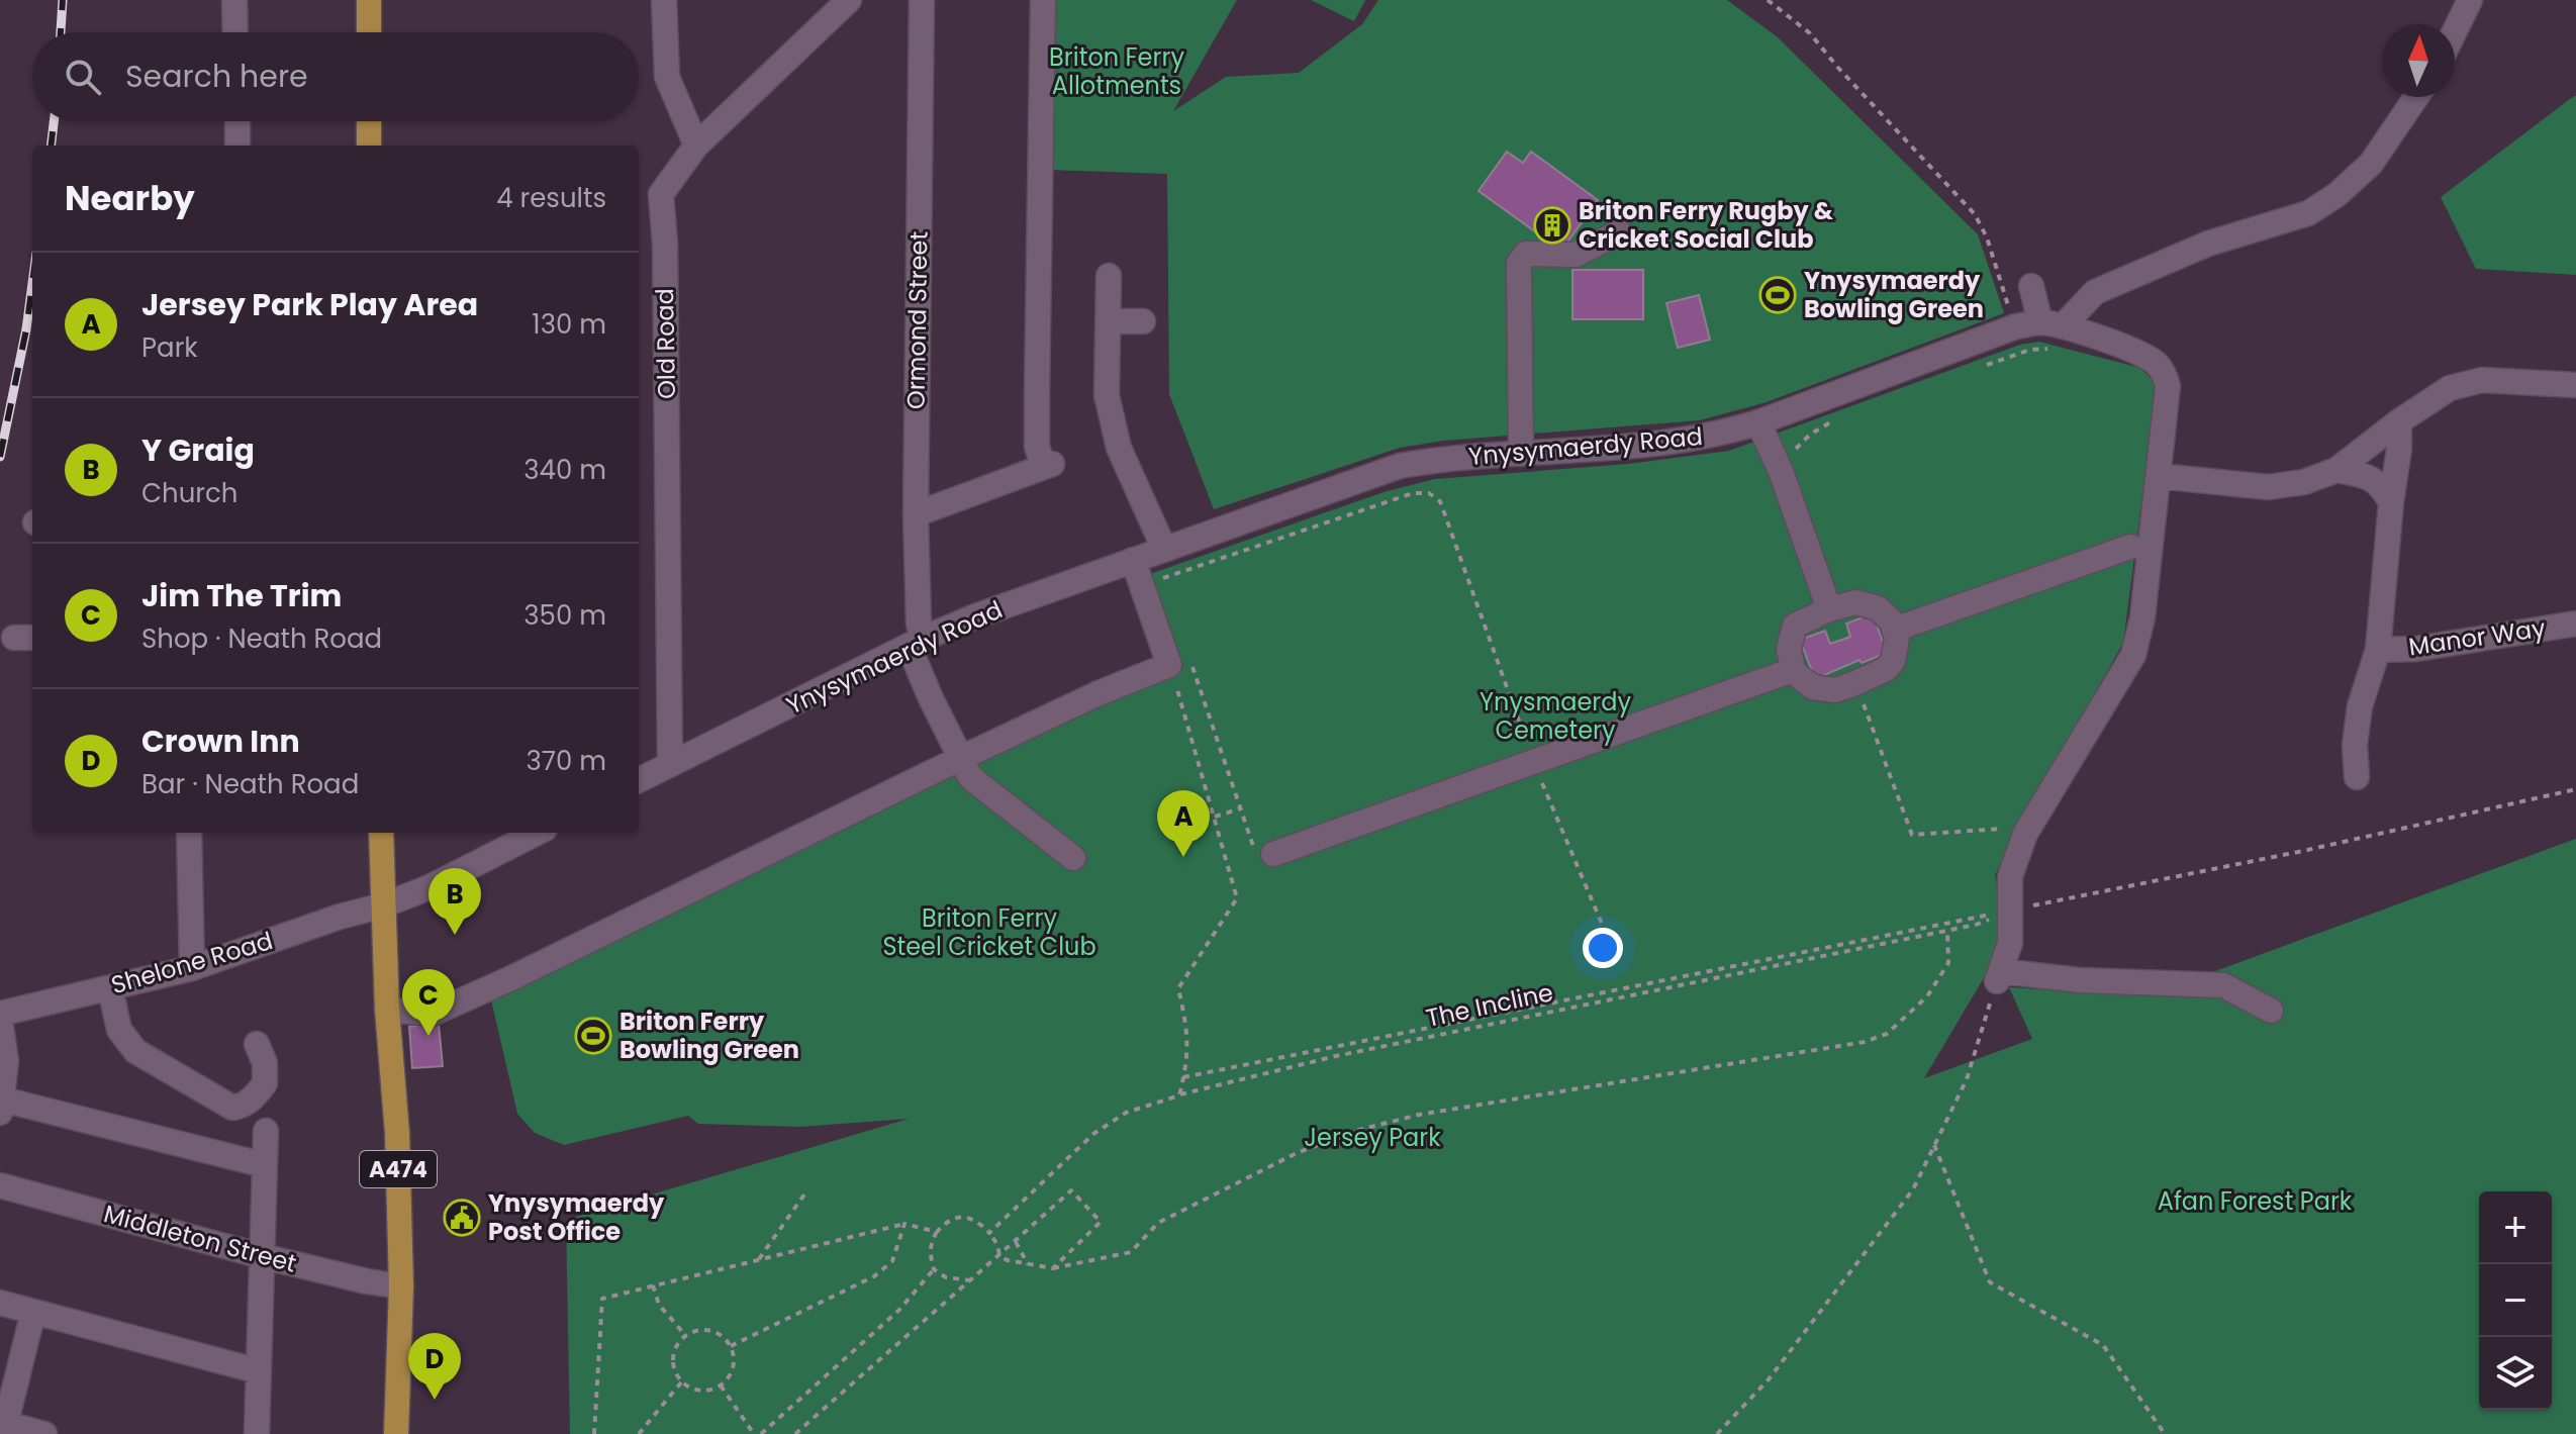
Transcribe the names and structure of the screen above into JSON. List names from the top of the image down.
{
  "streets": {
    "main road": ["A474"],
    "street": [
      "Ormond Street",
      "Old Road",
      "Ynysymaerdy Road",
      "Manor Way",
      "Shelone Road",
      "Middleton Street"
    ],
    "path": ["The Incline"]
  },
  "crossings": [
    ["Ormond Street", "Ynysymaerdy Road"],
    ["Old Road", "Ynysymaerdy Road"],
    ["Shelone Road", "A474"],
    ["A474", "Middleton Street"]
  ],
  "parks": [
    "Briton Ferry Allotments",
    "Ynysmaerdy Cemetery",
    "Briton Ferry Steel Cricket Club",
    "Jersey Park",
    "Afan Forest Park"
  ],
  "places": {
    "building": ["Briton Ferry Rugby & Cricket Social Club"],
    "sports": ["Ynysymaerdy Bowling Green", "Briton Ferry Bowling Green"],
    "public building": ["Ynysymaerdy Post Office"]
  },
  "north": "top",
  "page": {
    "search": "Search here",
    "heading": ["Nearby", "4 results"],
    "list": [
      {
        "mark": "A",
        "name": "Jersey Park Play Area",
        "note": "Park",
        "value": "130 m"
      },
      {
        "mark": "B",
        "name": "Y Graig",
        "note": "Church",
        "value": "340 m"
      },
      {
        "mark": "C",
        "name": "Jim The Trim",
        "note": "Shop · Neath Road",
        "value": "350 m"
      },
      {
        "mark": "D",
        "name": "Crown Inn",
        "note": "Bar · Neath Road",
        "value": "370 m"
      }
    ],
    "pins": [
      "A",
      "B",
      "C",
      "D"
    ],
    "map_buttons": ["+", "−"]
  }
}
